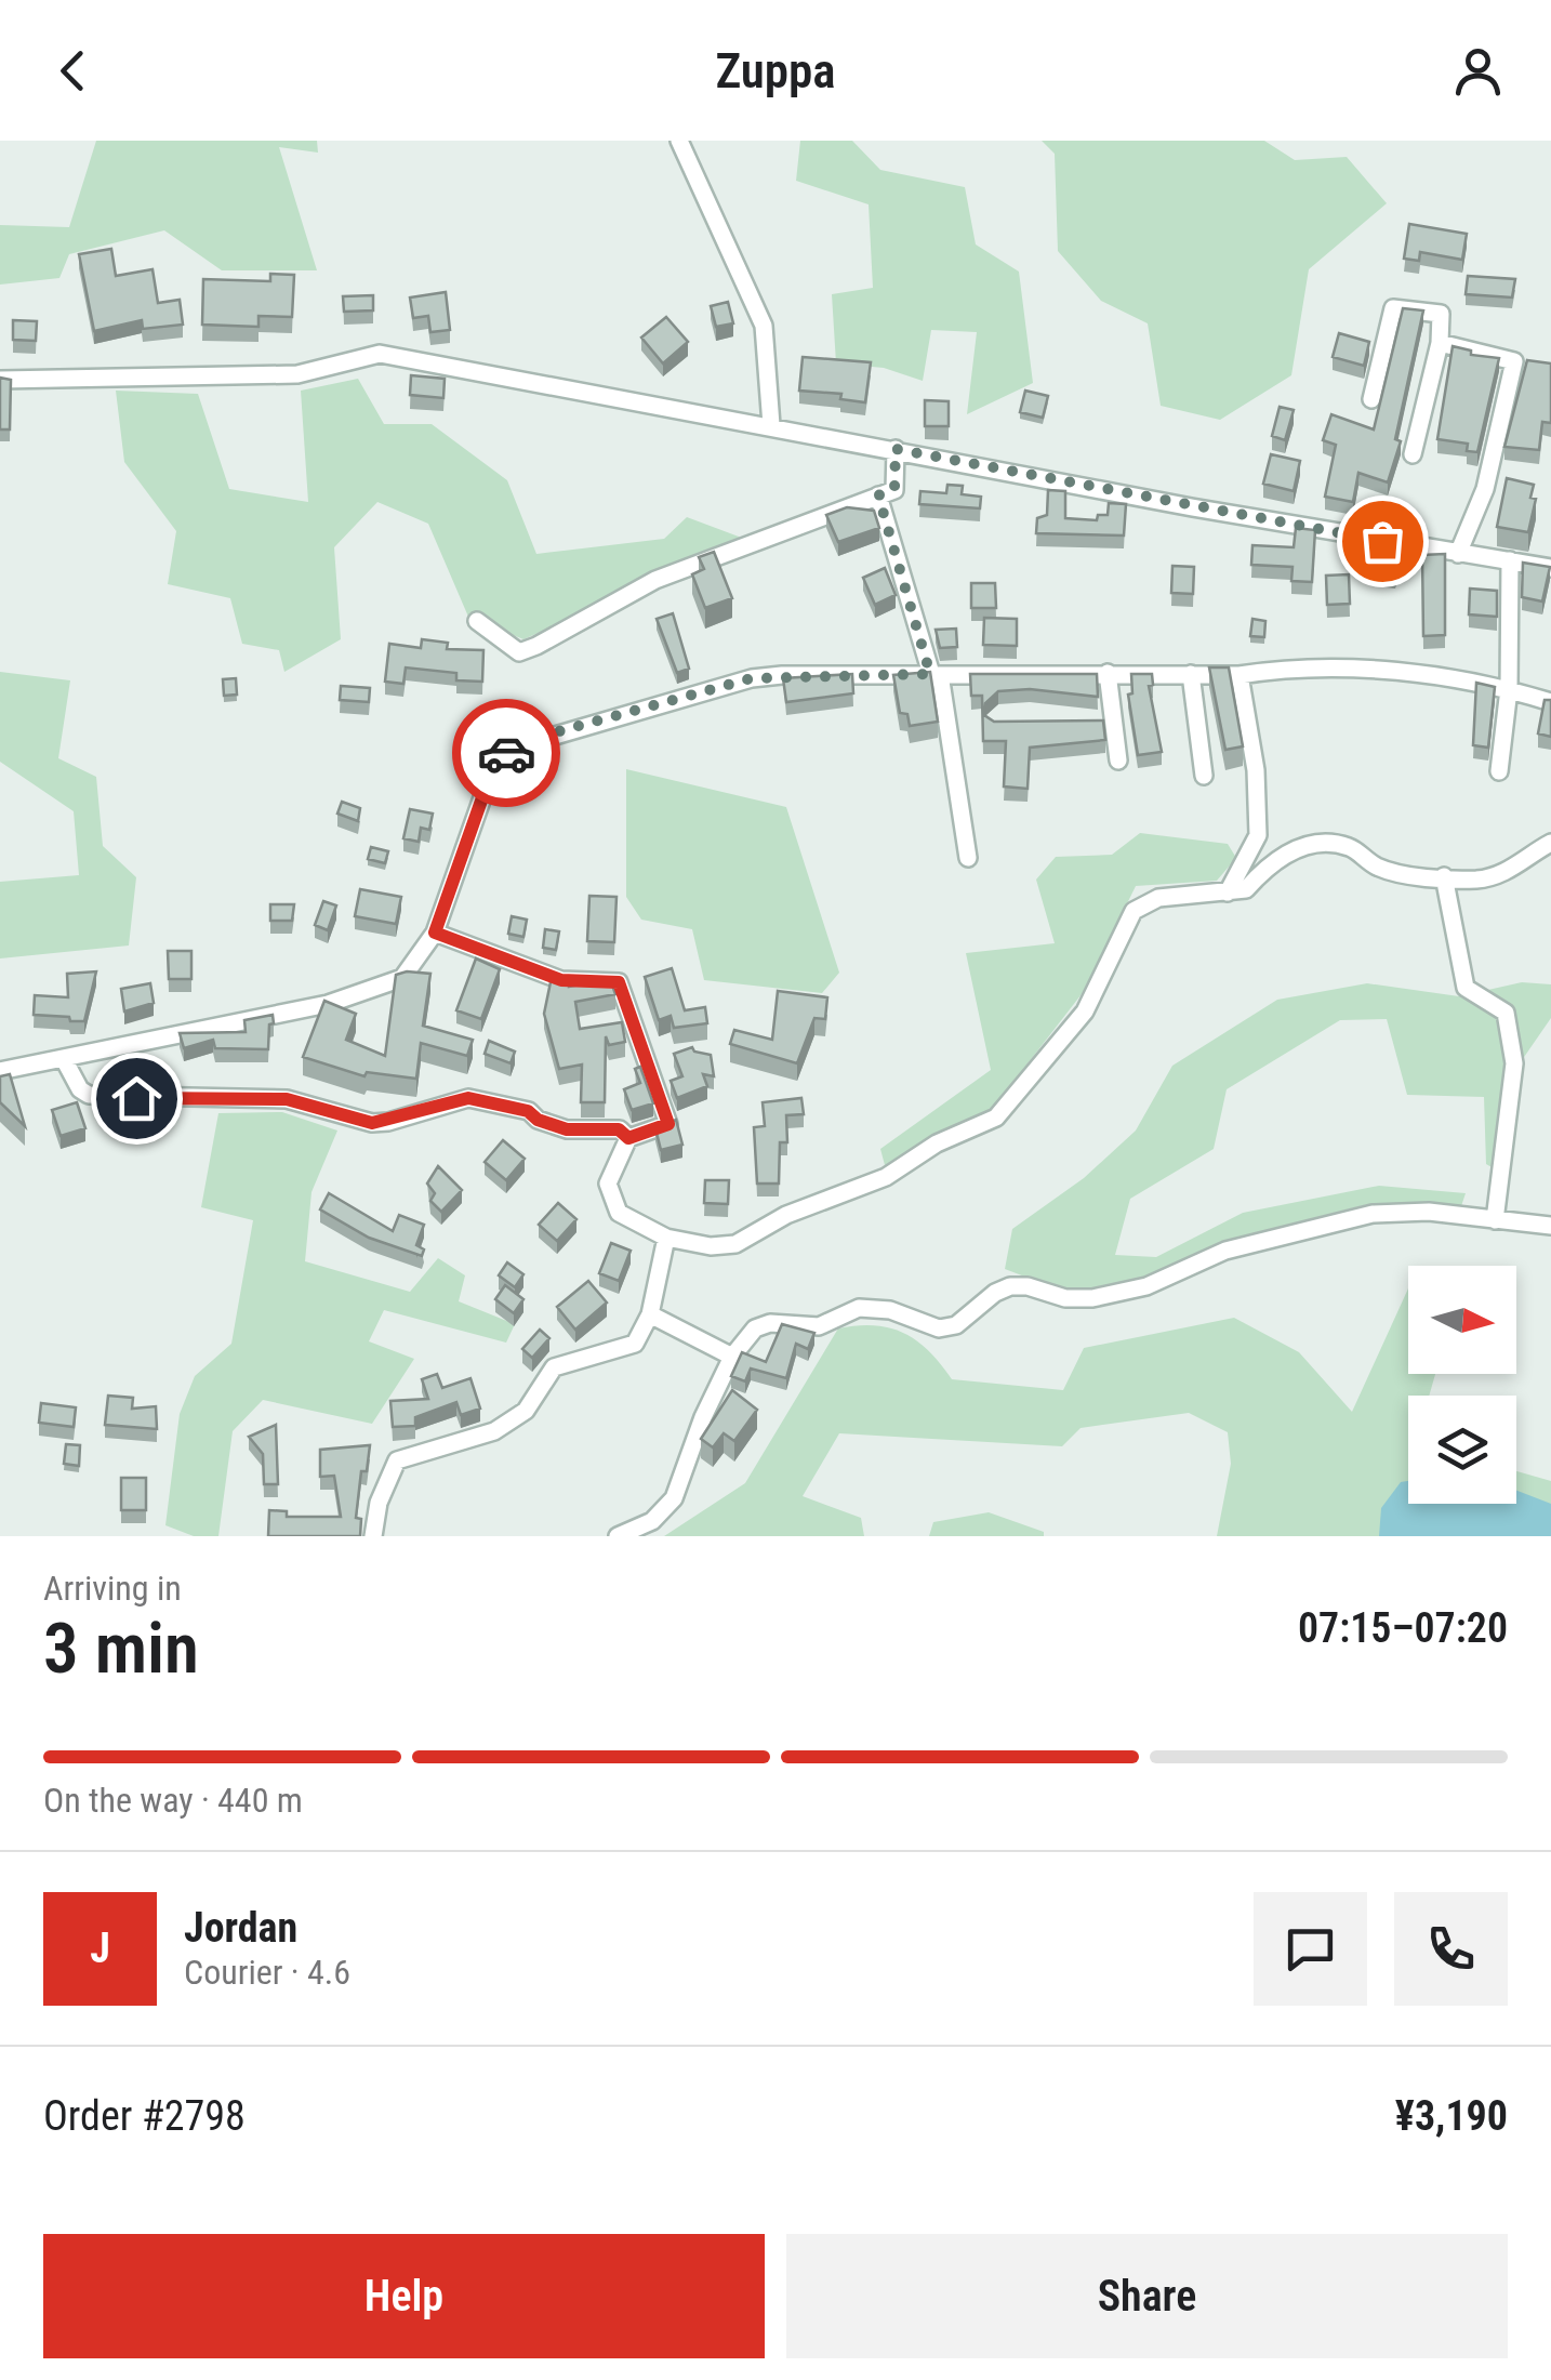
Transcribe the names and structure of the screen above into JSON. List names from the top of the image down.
{
  "north": "right",
  "page": {
    "header": "Zuppa",
    "heading": ["3 min", "Arriving in", "07:15–07:20"],
    "panel": [
      "Jordan",
      "Courier · 4.6",
      "Order #2798",
      "¥3,190"
    ],
    "bar": "On the way · 440 m",
    "round": "J",
    "buttons": ["Help", "Share"]
  }
}
